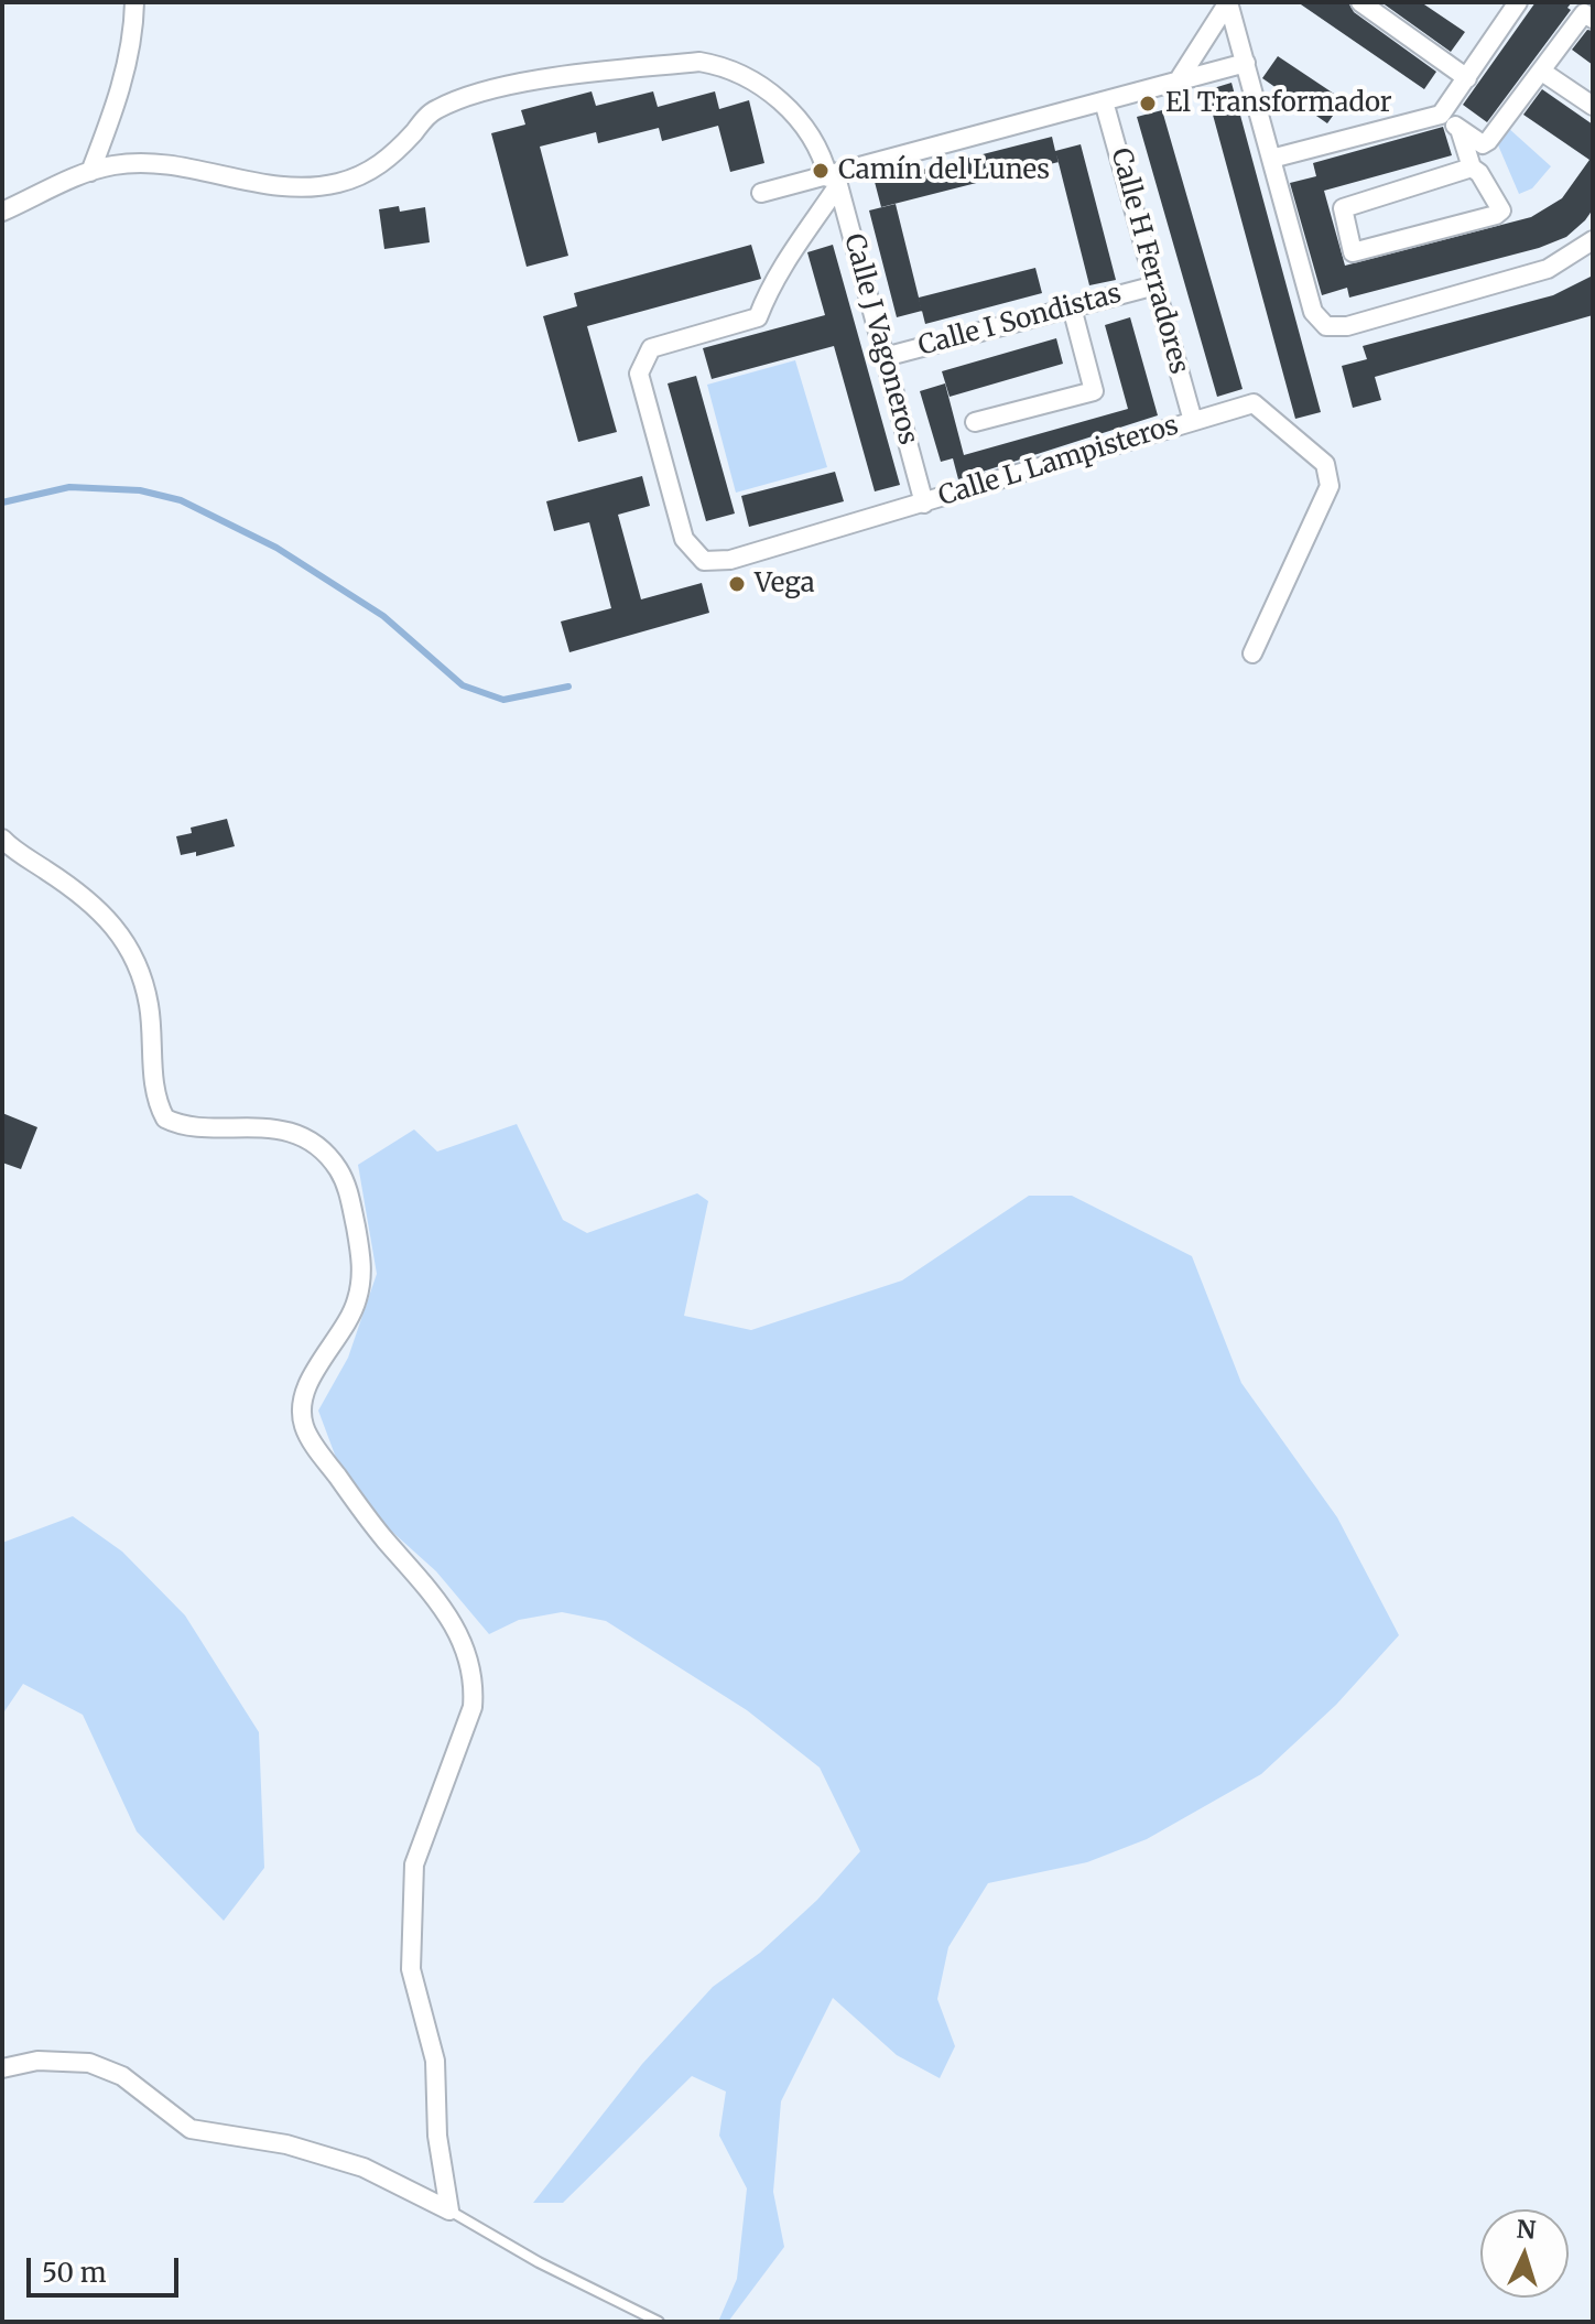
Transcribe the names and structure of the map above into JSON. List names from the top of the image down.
{
  "streets": {
    "street": [
      "Calle H Ferradores",
      "Calle I Sondistas",
      "Calle J Vagoneros",
      "Calle L Lampisteros"
    ]
  },
  "crossings": [
    ["Calle H Ferradores", "Calle I Sondistas"],
    ["Calle H Ferradores", "Calle L Lampisteros"],
    ["Calle I Sondistas", "Calle J Vagoneros"],
    ["Calle J Vagoneros", "Calle L Lampisteros"]
  ],
  "places": ["El Transformador", "Camín del Lunes", "Vega"],
  "scale_bar": "50 m",
  "north": "top"
}
